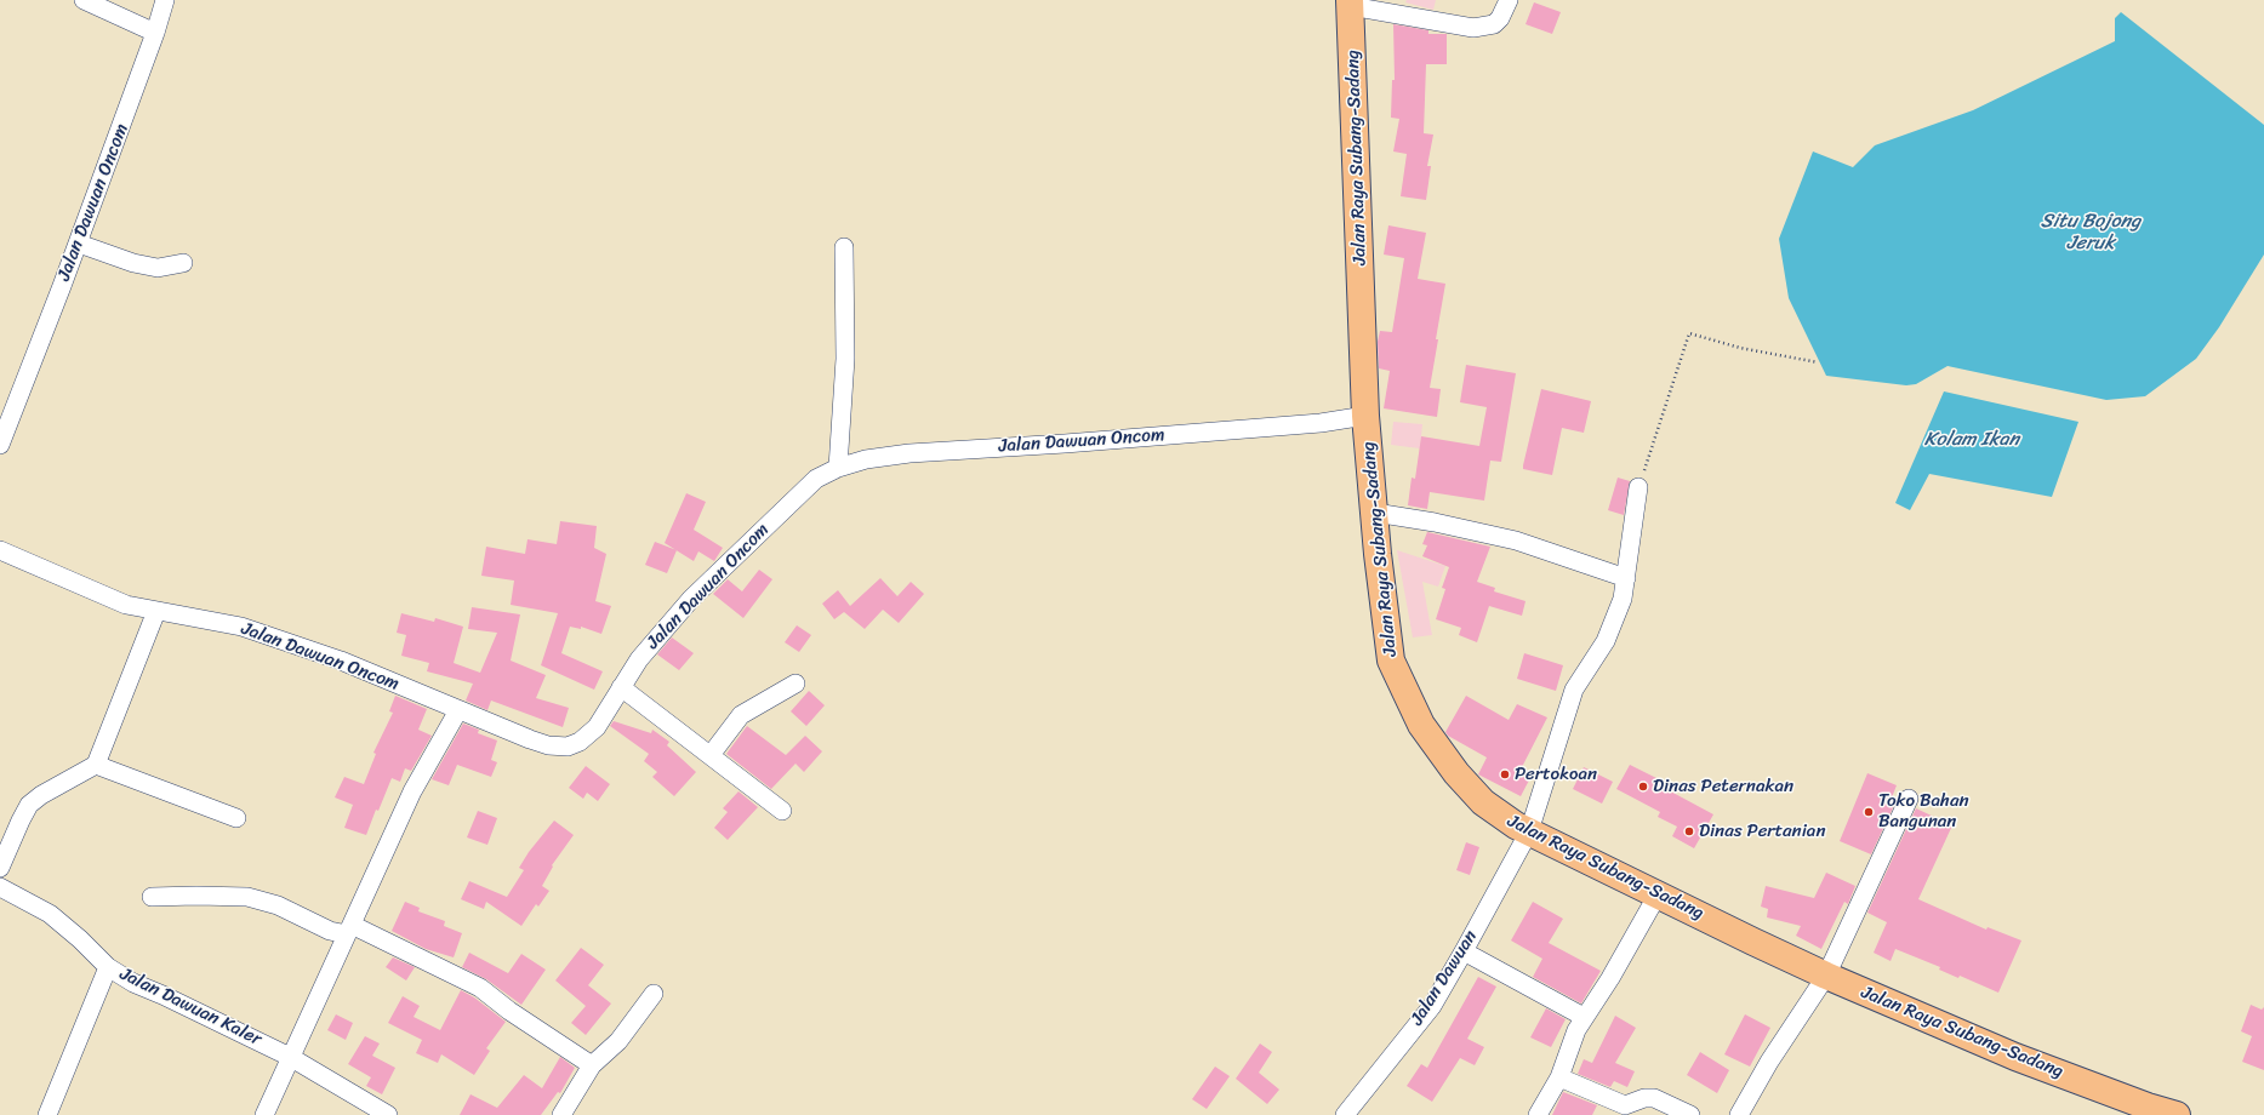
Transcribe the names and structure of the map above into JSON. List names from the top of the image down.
{
  "streets": {
    "main road": ["Jalan Raya Subang-Sadang"],
    "street": ["Jalan Dawuan Oncom", "Jalan Dawuan", "Jalan Dawuan Kaler"]
  },
  "crossings": [
    ["Jalan Raya Subang-Sadang", "Jalan Dawuan Oncom"],
    ["Jalan Raya Subang-Sadang", "Jalan Dawuan"]
  ],
  "water": ["Situ Bojong Jeruk", "Kolam Ikan"],
  "places": [
    "Pertokoan",
    "Dinas Peternakan",
    "Toko Bahan Bangunan",
    "Dinas Pertanian"
  ]
}
